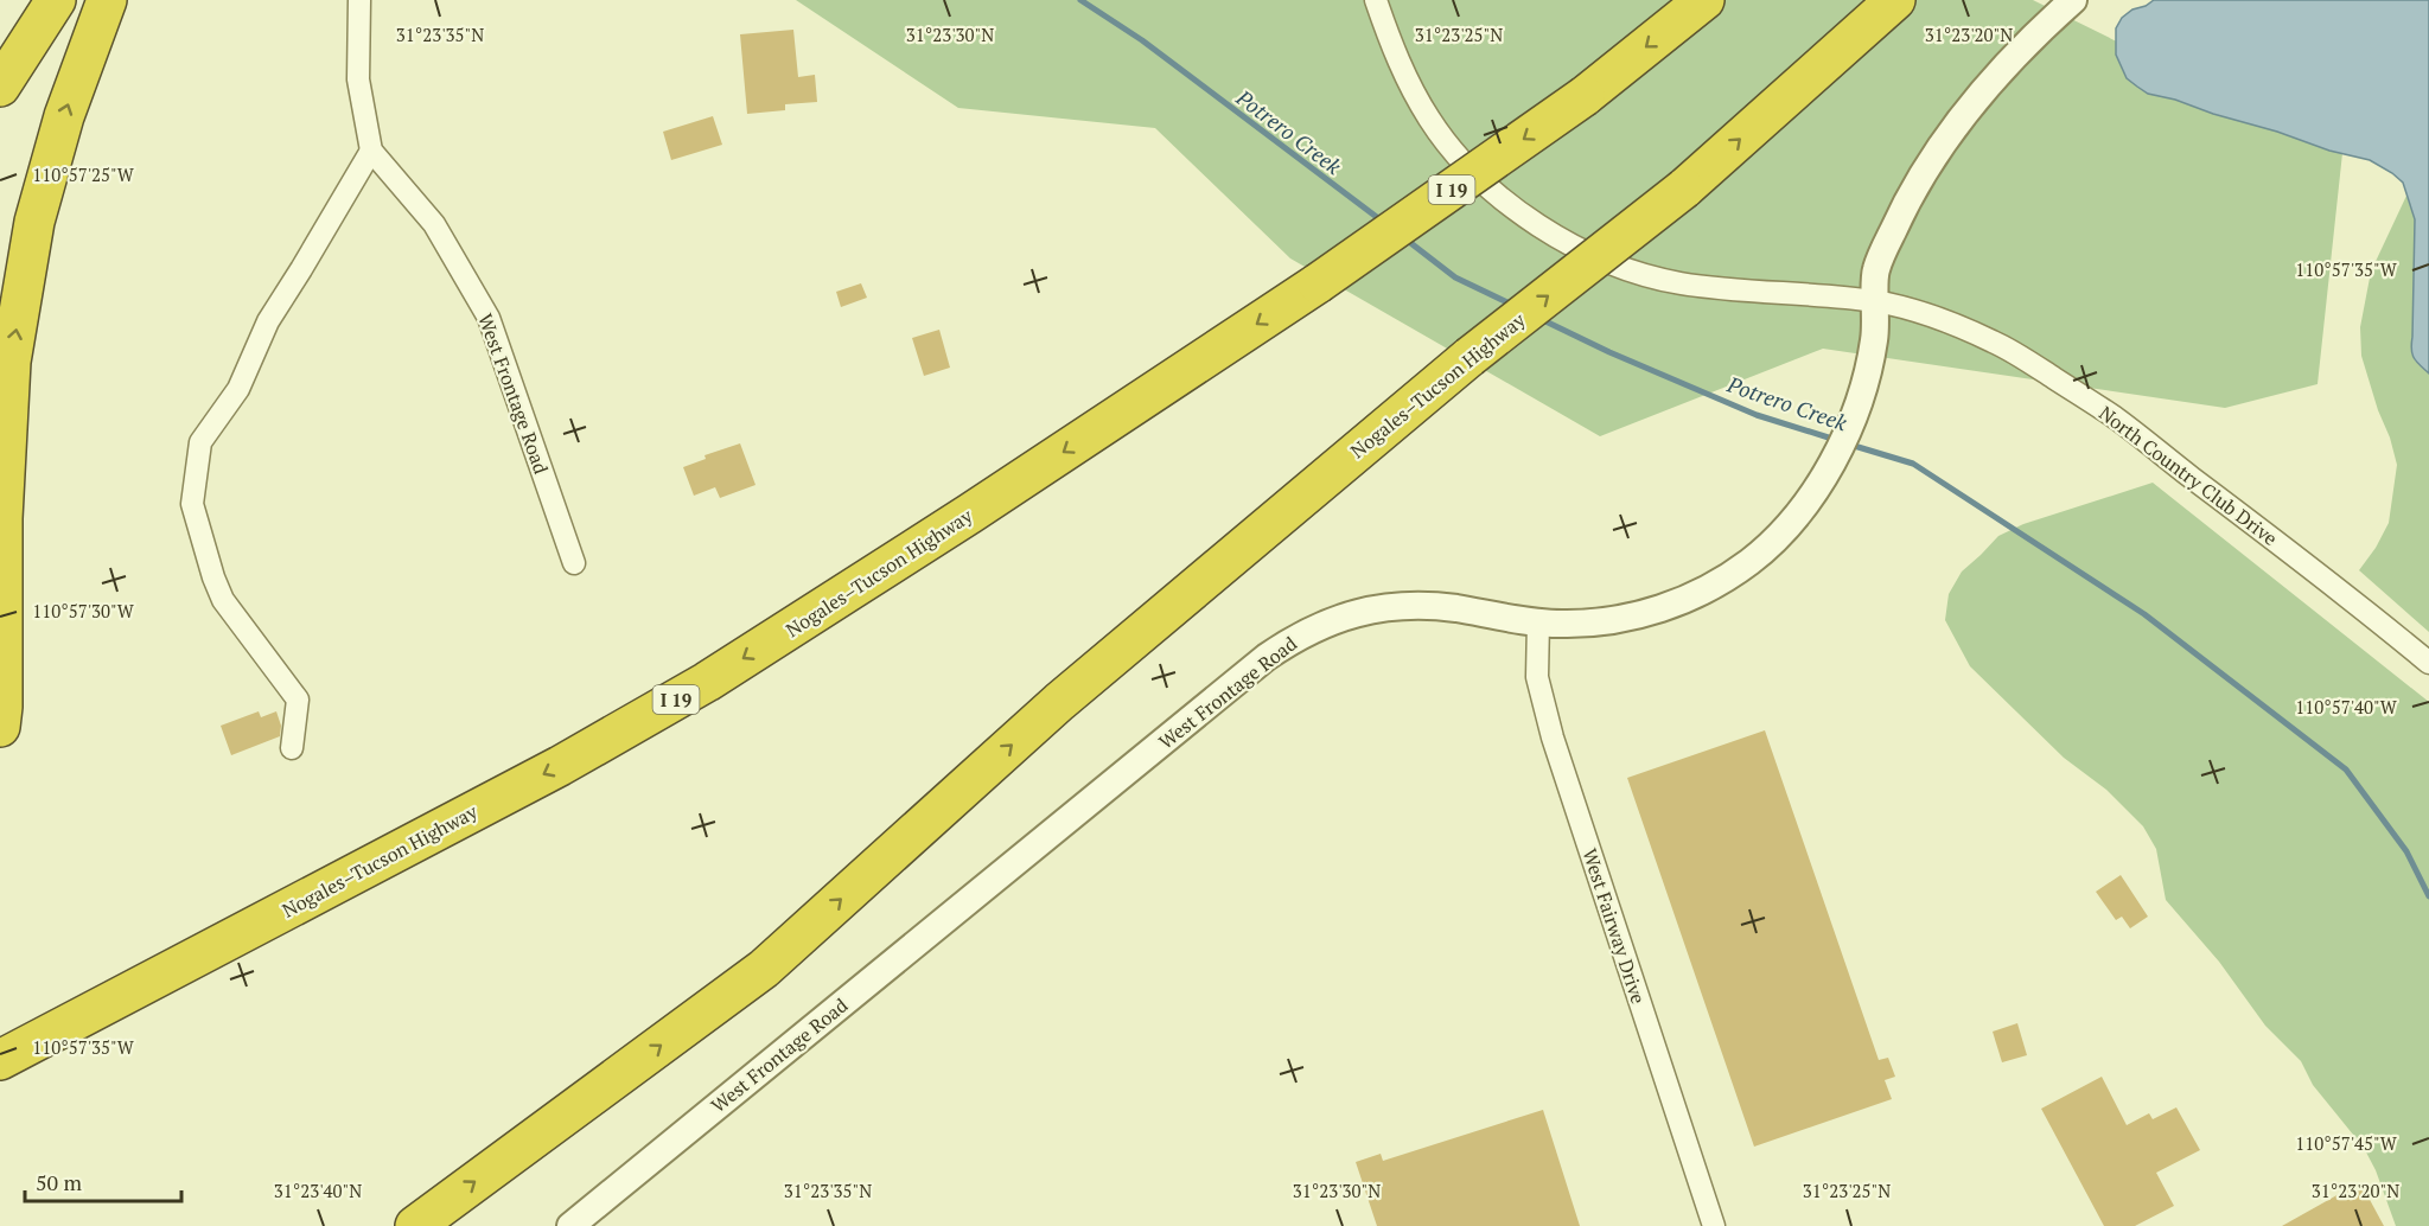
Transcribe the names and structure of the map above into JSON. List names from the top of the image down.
{
  "streets": {
    "highway": ["I 19", "Nogales–Tucson Highway"],
    "street": ["West Frontage Road", "North Country Club Drive", "West Fairway Drive"]
  },
  "crossings": [
    ["West Frontage Road", "North Country Club Drive"],
    ["West Frontage Road", "West Fairway Drive"]
  ],
  "water": ["Potrero Creek"],
  "scale_bar": "50 m",
  "coordinates": [
    "31°23'35\"N",
    "31°23'30\"N",
    "31°23'25\"N",
    "31°23'20\"N",
    "110°57'25\"W",
    "110°57'35\"W",
    "110°57'30\"W",
    "110°57'40\"W",
    "110°57'45\"W",
    "31°23'40\"N"
  ]
}
